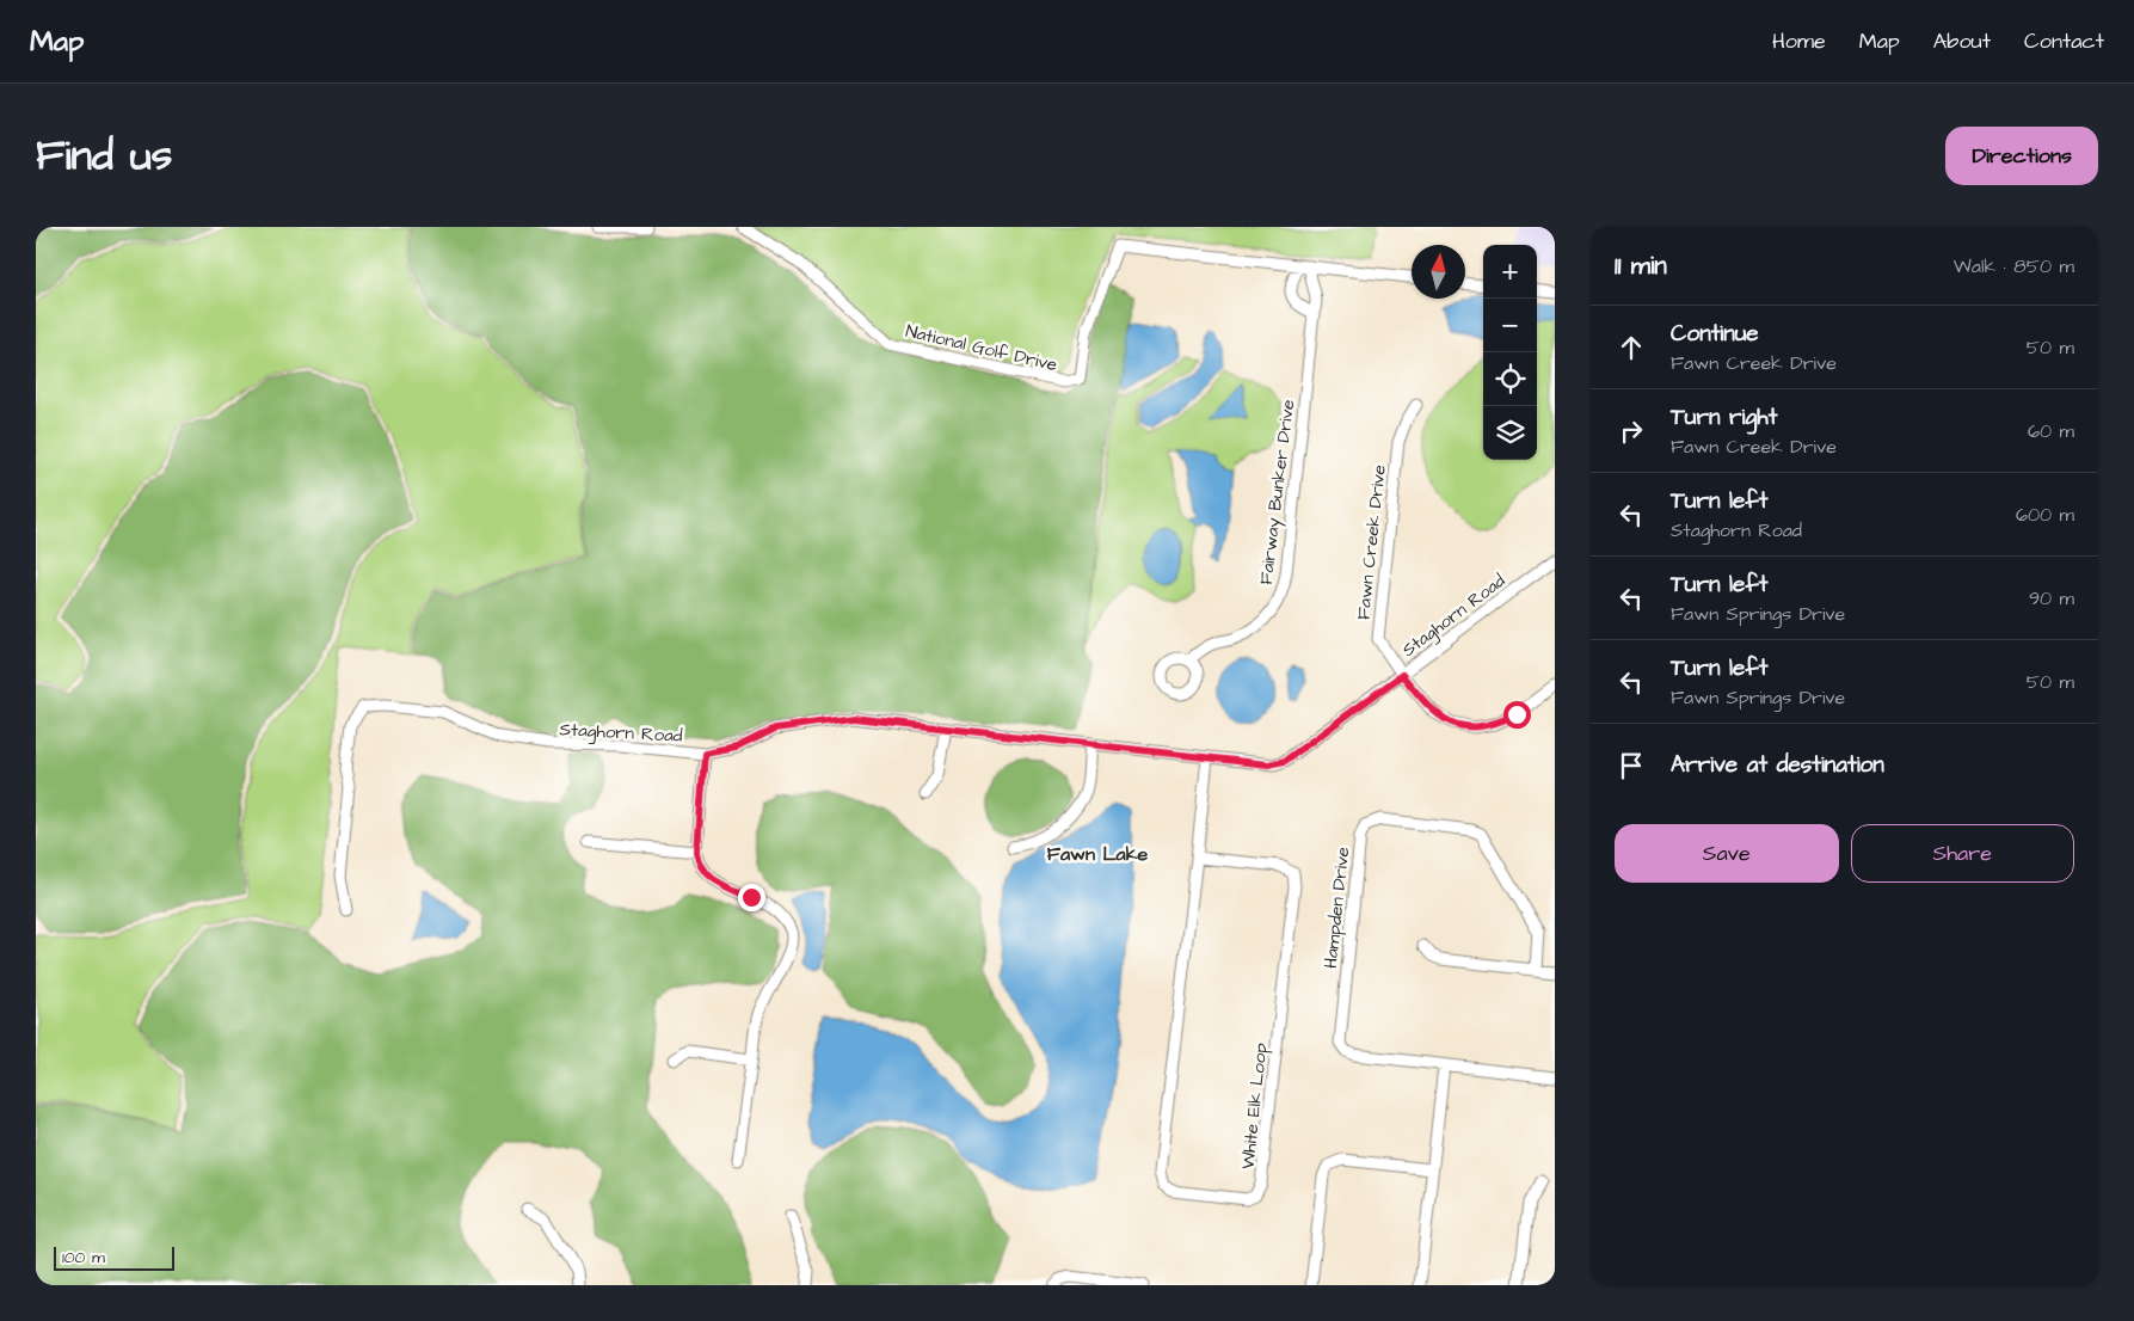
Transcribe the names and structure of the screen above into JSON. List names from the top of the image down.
{
  "streets": {
    "street": [
      "National Golf Drive",
      "Fairway Bunker Drive",
      "Fawn Creek Drive",
      "Staghorn Road",
      "Hampden Drive",
      "White Elk Loop"
    ]
  },
  "crossings": [
    ["Fawn Creek Drive", "Staghorn Road"],
    ["Staghorn Road", "White Elk Loop"]
  ],
  "districts": ["Fawn Lake"],
  "scale_bar": "100 m",
  "north": "top",
  "page": {
    "header": "Map",
    "nav": [
      "Home",
      "Map",
      "About",
      "Contact"
    ],
    "title": "Find us",
    "buttons": [
      "Directions",
      ["Save", "Share"]
    ],
    "heading": ["11 min", "Walk · 850 m"],
    "map_buttons": ["+", "−"],
    "list": [
      ["Continue", "Fawn Creek Drive", "50 m"],
      ["Turn right", "Fawn Creek Drive", "60 m"],
      ["Turn left", "Staghorn Road", "600 m"],
      ["Turn left", "Fawn Springs Drive", "90 m"],
      ["Turn left", "Fawn Springs Drive", "50 m"],
      "Arrive at destination"
    ],
    "scale": "100 m"
  }
}
